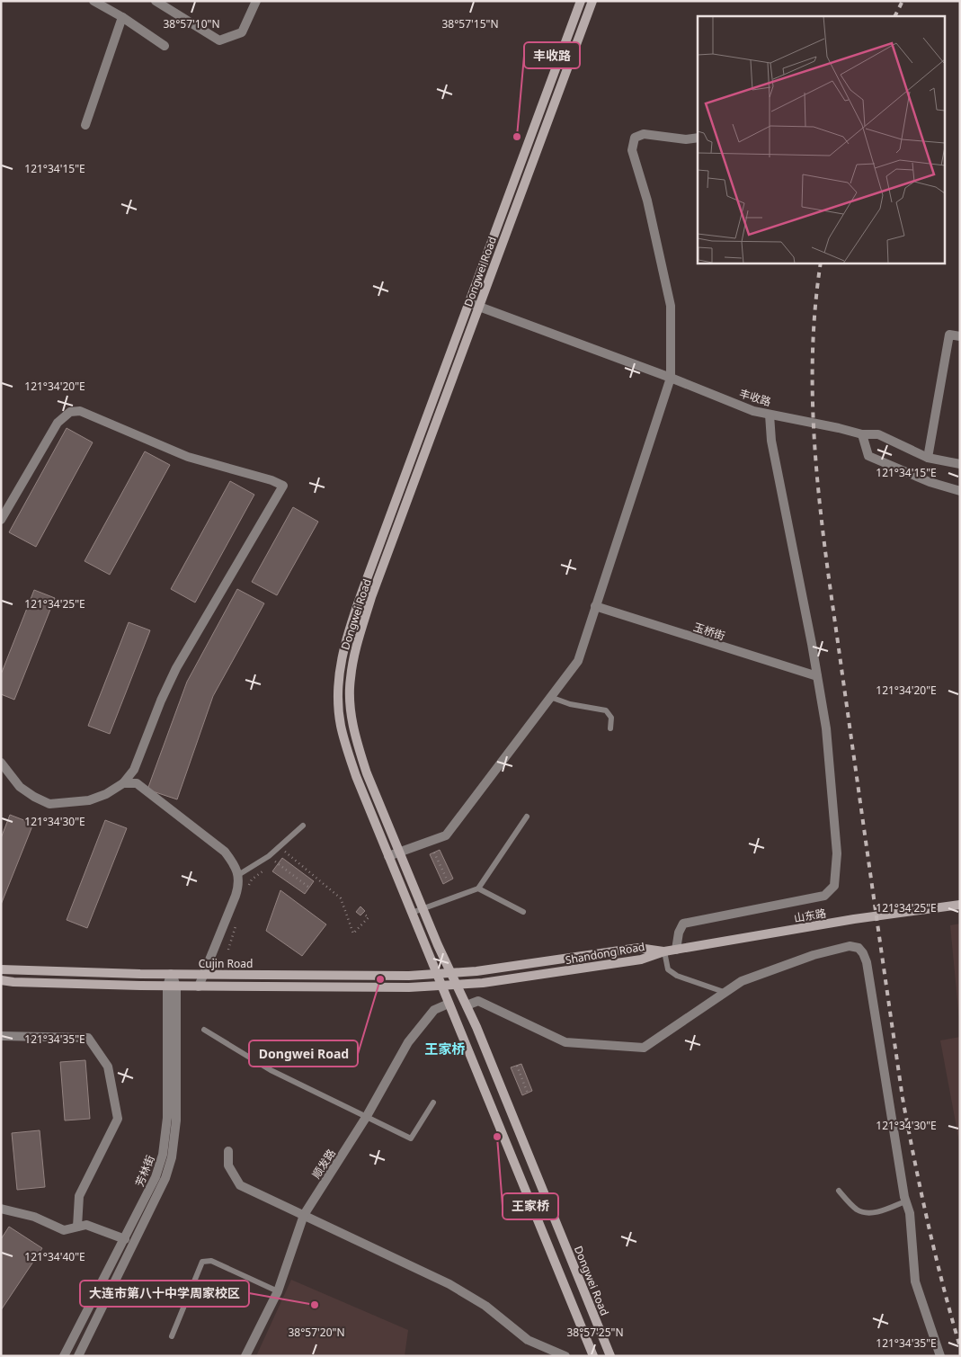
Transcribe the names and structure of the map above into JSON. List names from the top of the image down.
{
  "streets": {
    "main road": [
      "Dongwei Road",
      "山东路",
      "Shandong Road",
      "Cujin Road"
    ],
    "street": [
      "丰收路",
      "玉桥街",
      "顺发路",
      "芳林街"
    ]
  },
  "crossings": [
    ["Dongwei Road", "丰收路"],
    ["Dongwei Road", "Shandong Road"],
    ["Dongwei Road", "Cujin Road"],
    ["Dongwei Road", "顺发路"],
    ["山东路", "Shandong Road"],
    ["Shandong Road", "Cujin Road"],
    ["Cujin Road", "芳林街"]
  ],
  "districts": ["王家桥"],
  "places": [
    "丰收路",
    "Dongwei Road",
    "王家桥",
    "大连市第八十中学周家校区"
  ],
  "coordinates": [
    "38°57'10\"N",
    "38°57'15\"N",
    "121°34'15\"E",
    "121°34'20\"E",
    "121°34'25\"E",
    "121°34'30\"E",
    "121°34'35\"E",
    "121°34'40\"E",
    "38°57'20\"N",
    "38°57'25\"N"
  ]
}
